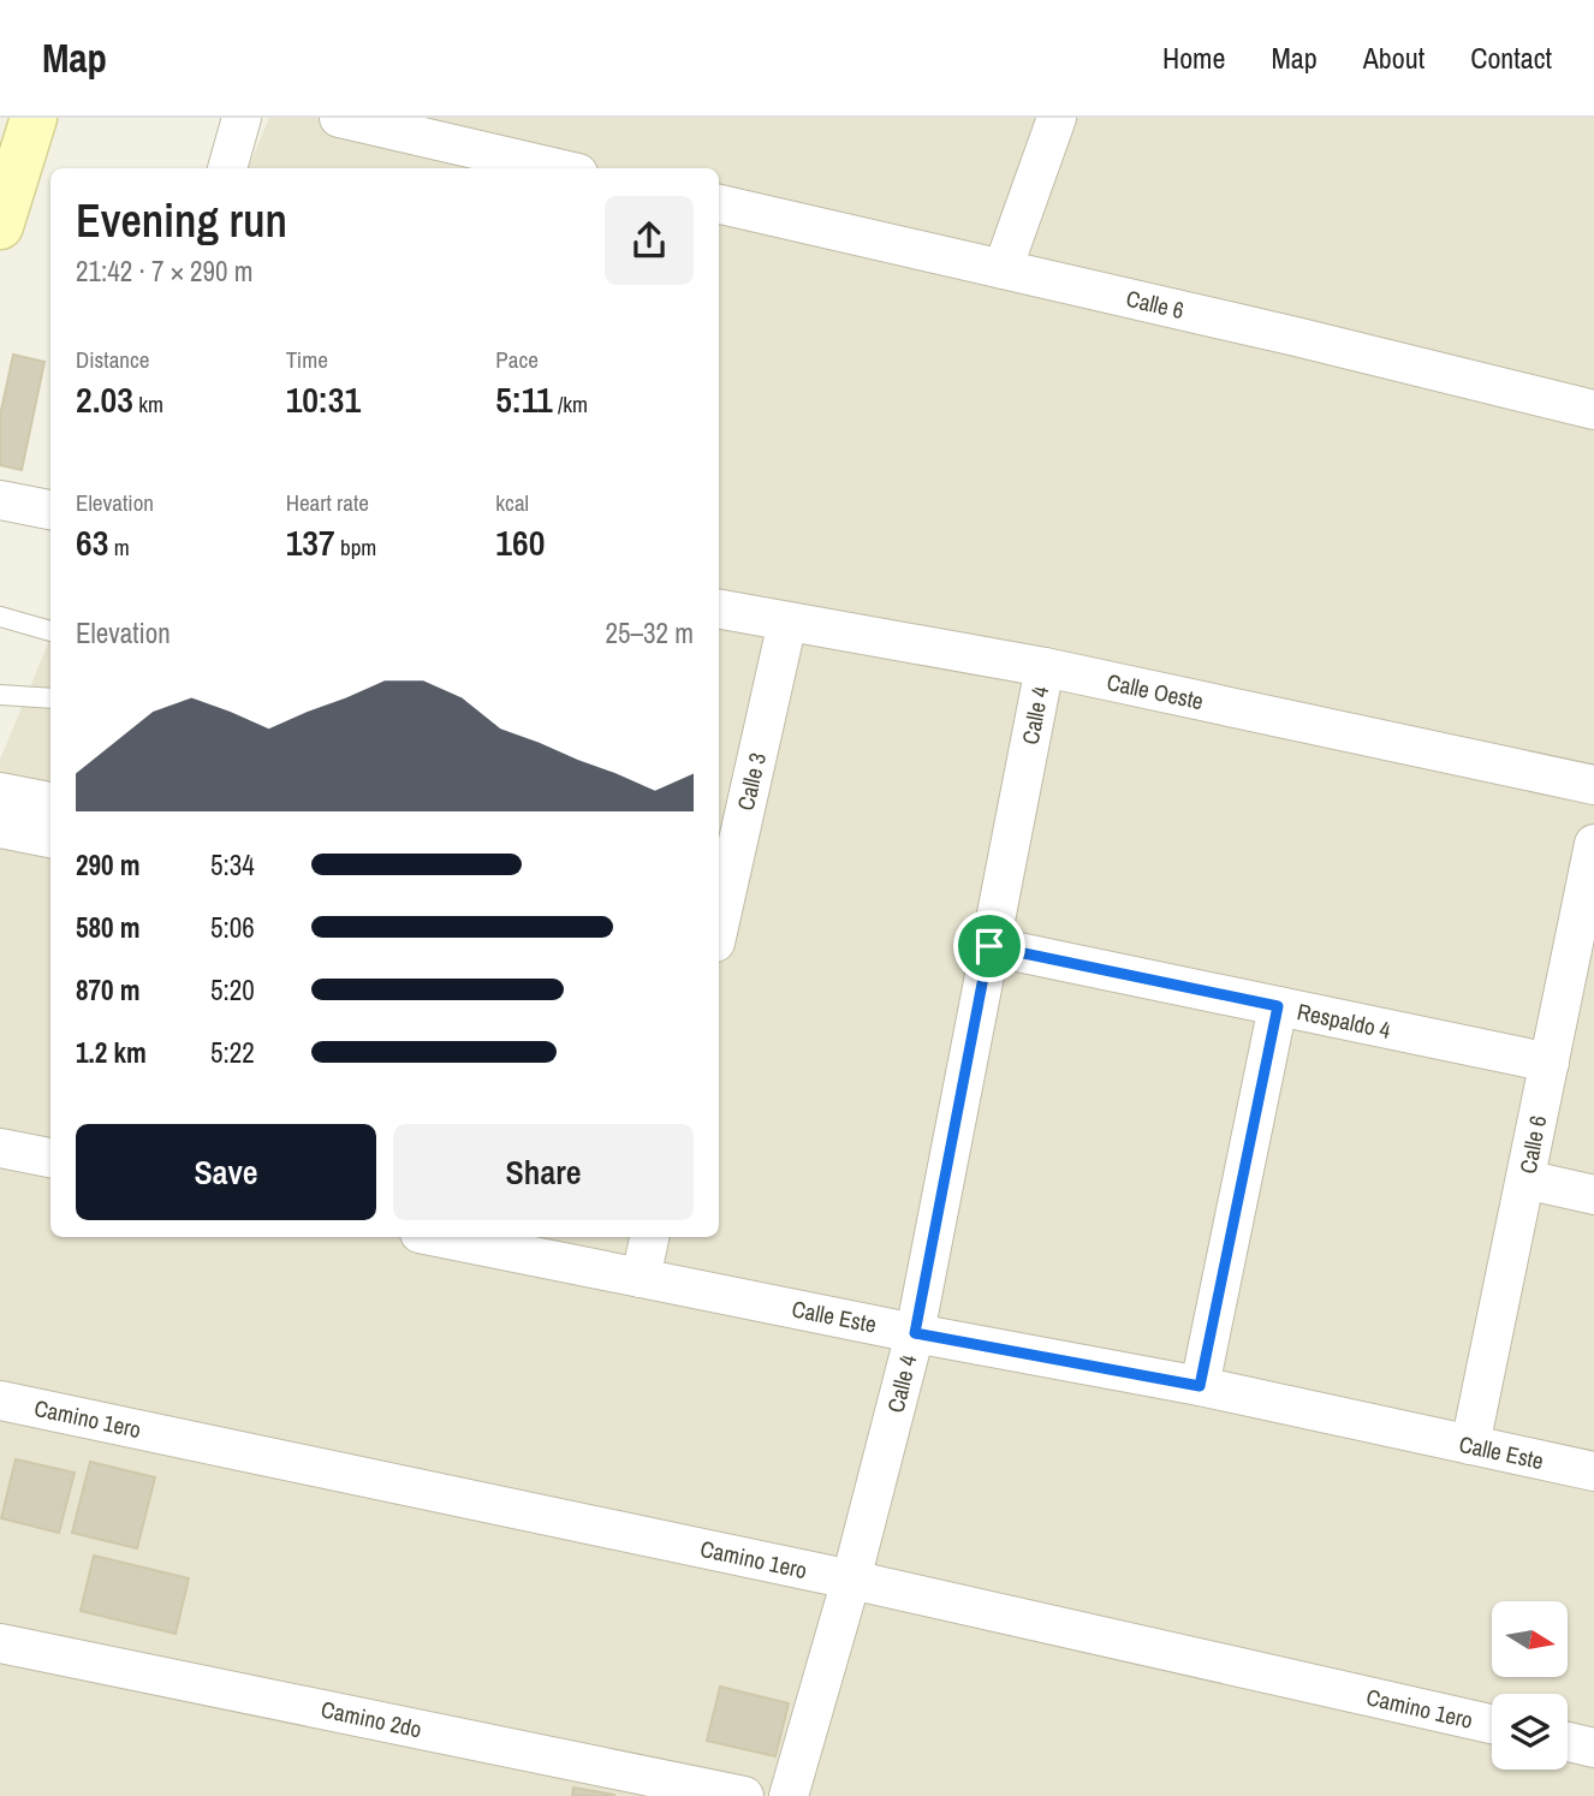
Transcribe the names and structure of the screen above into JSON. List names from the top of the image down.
{
  "streets": {
    "street": [
      "Calle 6",
      "Calle Oeste",
      "Calle 4",
      "Calle 3",
      "Respaldo 4",
      "Calle Este",
      "Camino 1ero",
      "Camino 2do"
    ]
  },
  "crossings": [
    ["Calle 6", "Respaldo 4"],
    ["Calle 6", "Calle Este"],
    ["Calle Oeste", "Calle 4"],
    ["Calle Oeste", "Calle 3"],
    ["Calle 4", "Respaldo 4"],
    ["Calle 4", "Calle Este"],
    ["Calle 4", "Camino 1ero"]
  ],
  "north": "right",
  "page": {
    "header": "Map",
    "nav": [
      "Home",
      "Map",
      "About",
      "Contact"
    ],
    "heading": ["Evening run", "21:42 · 7 × 290 m"],
    "stats": [
      ["Distance", "2.03 km"],
      ["Time", "10:31"],
      ["Pace", "5:11 /km"],
      ["Elevation", "63 m"],
      ["Heart rate", "137 bpm"],
      ["kcal", "160"]
    ],
    "chart": ["Elevation", "25–32 m"],
    "list": [
      {
        "name": "290 m",
        "note": "5:34"
      },
      {
        "name": "580 m",
        "note": "5:06"
      },
      {
        "name": "870 m",
        "note": "5:20"
      },
      {
        "name": "1.2 km",
        "note": "5:22"
      }
    ],
    "buttons": ["Save", "Share"]
  }
}
